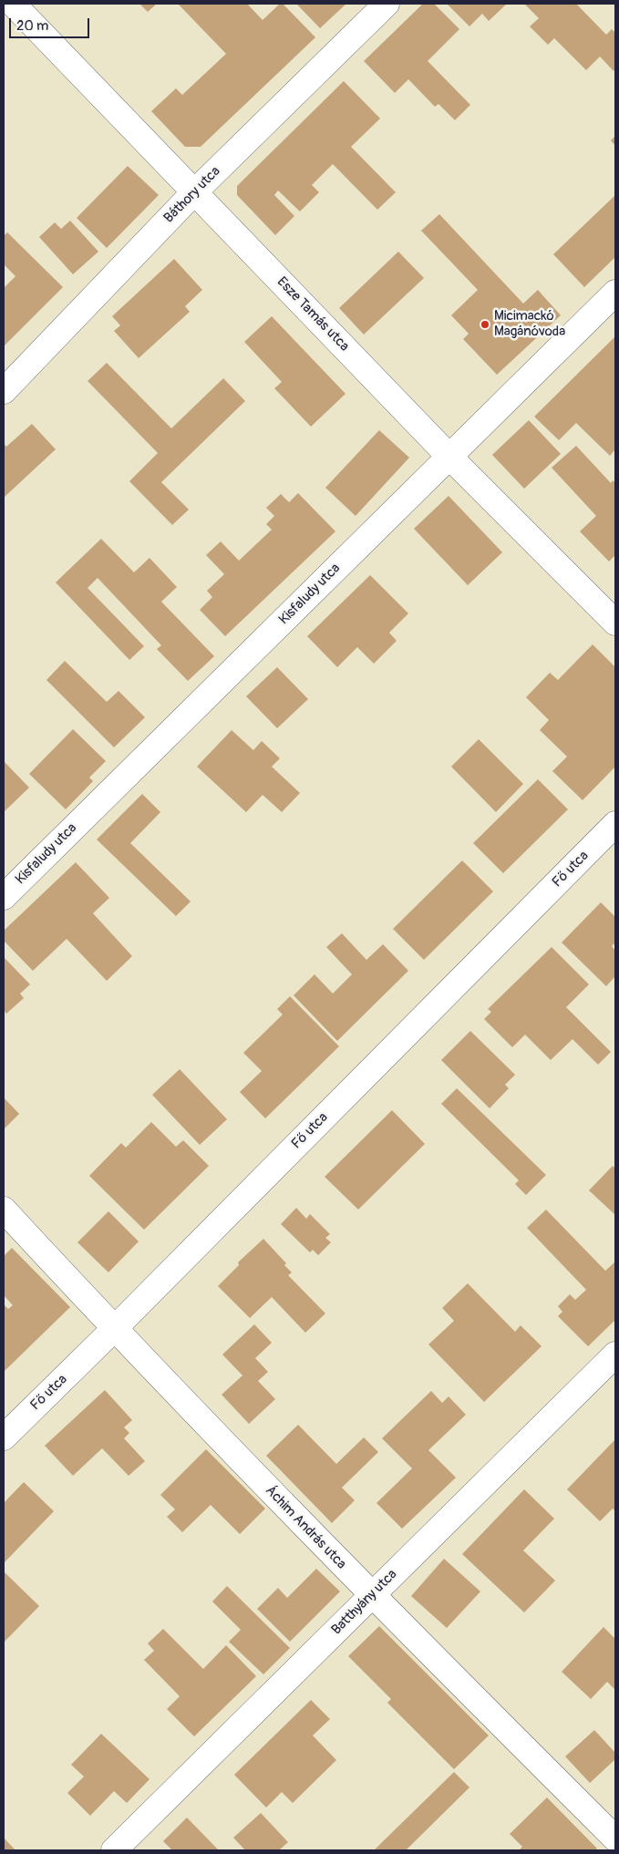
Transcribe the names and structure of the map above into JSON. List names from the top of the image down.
{
  "streets": {
    "street": [
      "Báthory utca",
      "Esze Tamás utca",
      "Kisfaludy utca",
      "Fő utca",
      "Áchim András utca",
      "Batthyány utca"
    ]
  },
  "crossings": [
    ["Báthory utca", "Esze Tamás utca"],
    ["Esze Tamás utca", "Kisfaludy utca"],
    ["Fő utca", "Áchim András utca"],
    ["Áchim András utca", "Batthyány utca"]
  ],
  "places": ["Micimackó Magánóvoda"],
  "scale_bar": "20 m"
}
